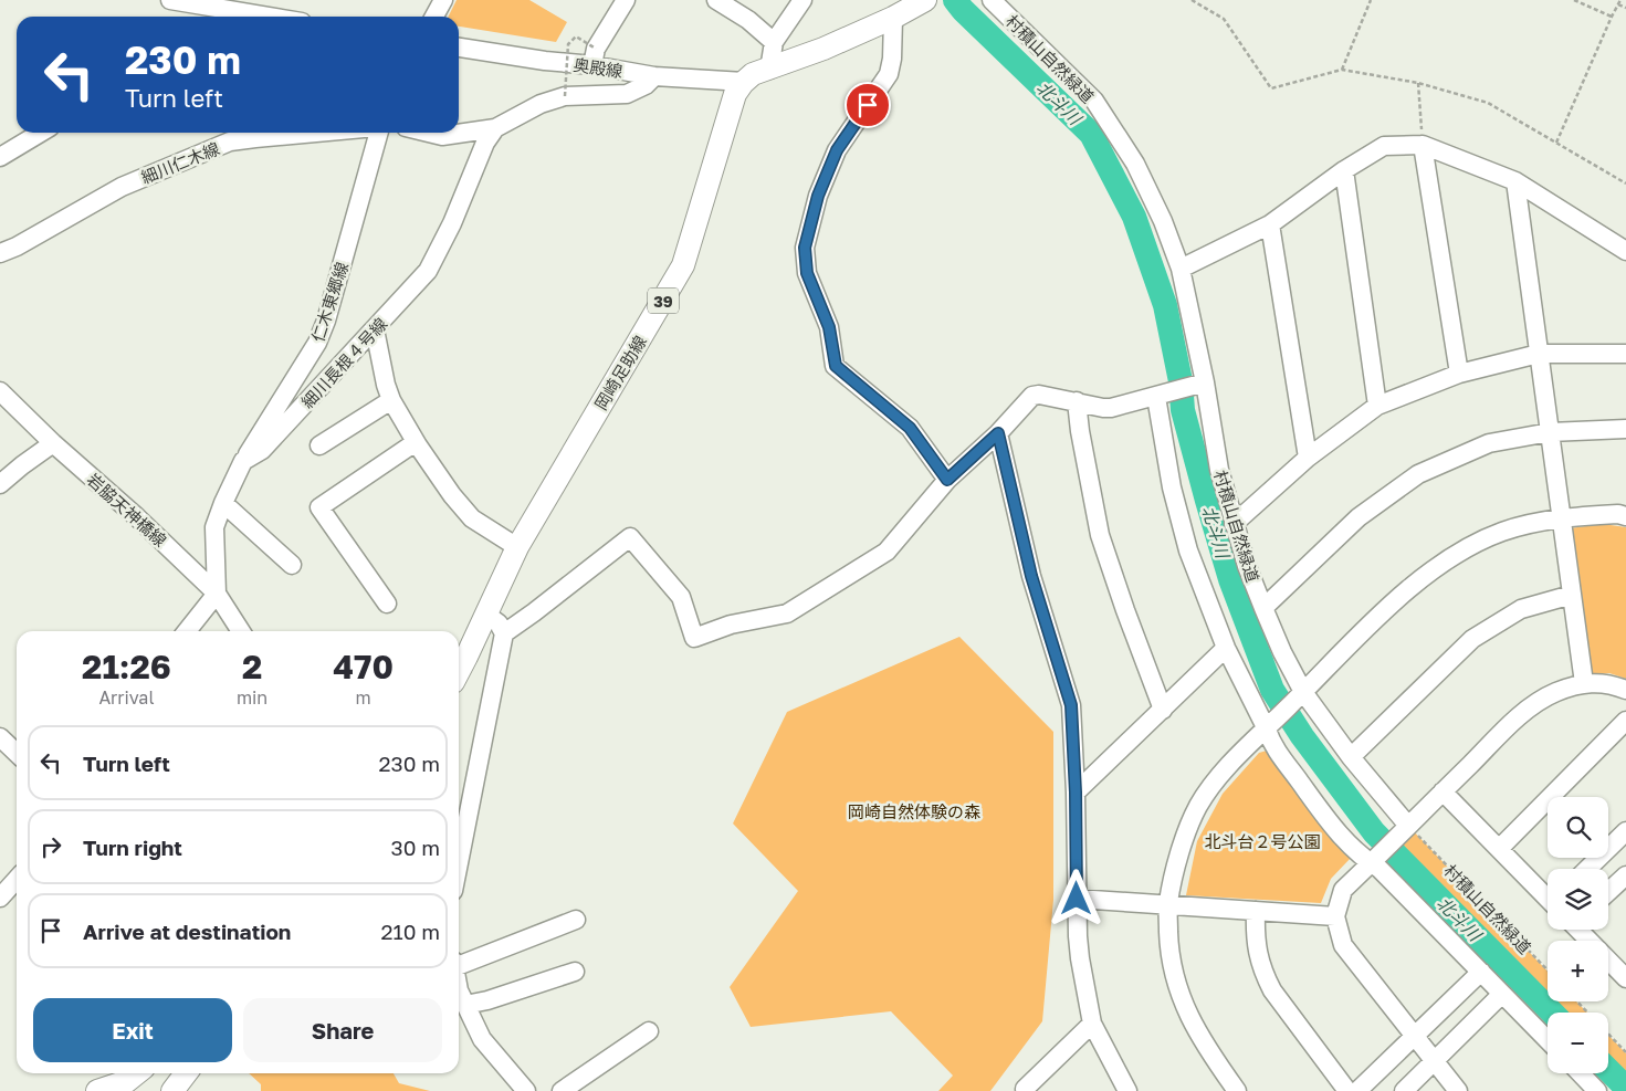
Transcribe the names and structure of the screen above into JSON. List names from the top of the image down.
{
  "streets": {
    "main road": ["39", "岡崎足助線"],
    "street": [
      "村積山自然緑道",
      "奥殿線",
      "細川仁木線",
      "仁木東郷線",
      "細川長根４号線",
      "岩脇天神橋線"
    ]
  },
  "crossings": [
    ["奥殿線", "岡崎足助線"],
    ["仁木東郷線", "細川長根４号線"]
  ],
  "water": ["北斗川"],
  "parks": ["岡崎自然体験の森", "北斗台２号公園"],
  "page": {
    "turn": ["230 m", "Turn left"],
    "eta": [
      "21:26",
      "Arrival",
      "2",
      "min",
      "470",
      "m"
    ],
    "list": [
      {
        "name": "Turn left",
        "value": "230 m"
      },
      {
        "name": "Turn right",
        "value": "30 m"
      },
      {
        "name": "Arrive at destination",
        "value": "210 m"
      }
    ],
    "map_buttons": ["+", "−"],
    "buttons": ["Exit", "Share"]
  }
}
